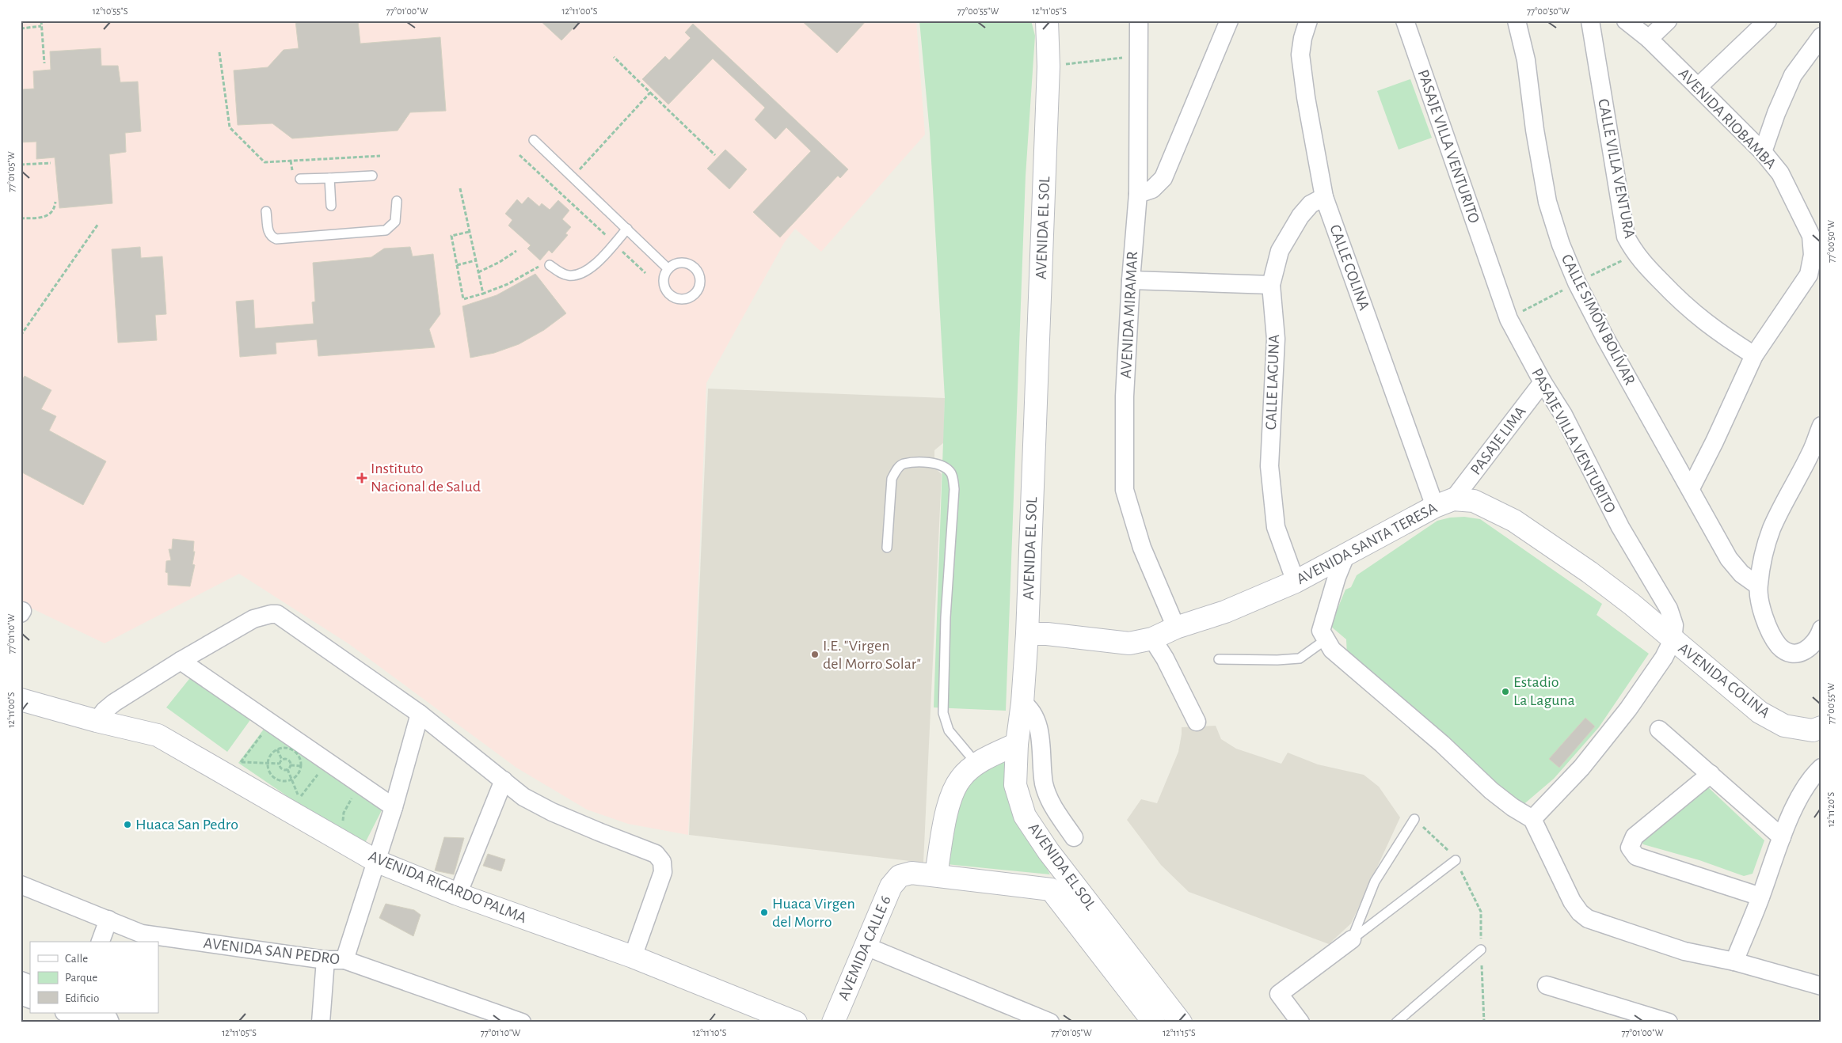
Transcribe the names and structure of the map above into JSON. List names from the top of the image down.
{
  "streets": {
    "street": [
      "AVENIDA RIOBAMBA",
      "PASAJE VILLA VENTURITO",
      "CALLE VILLA VENTURA",
      "AVENIDA EL SOL",
      "CALLE COLINA",
      "AVENIDA MIRAMAR",
      "CALLE SIMÓN BOLÍVAR",
      "CALLE LAGUNA",
      "PASAJE LIMA",
      "AVENIDA SANTA TERESA",
      "AVENIDA COLINA",
      "AVENIDA RICARDO PALMA",
      "AVEMIDA CALLE 6",
      "AVENIDA SAN PEDRO"
    ]
  },
  "crossings": [
    ["AVENIDA RIOBAMBA", "CALLE VILLA VENTURA"],
    ["AVENIDA RIOBAMBA", "CALLE SIMÓN BOLÍVAR"],
    ["PASAJE VILLA VENTURITO", "PASAJE LIMA"],
    ["PASAJE VILLA VENTURITO", "AVENIDA SANTA TERESA"],
    ["PASAJE VILLA VENTURITO", "AVENIDA COLINA"],
    ["AVENIDA EL SOL", "AVENIDA SANTA TERESA"],
    ["CALLE COLINA", "CALLE LAGUNA"],
    ["CALLE COLINA", "PASAJE LIMA"],
    ["CALLE COLINA", "AVENIDA SANTA TERESA"],
    ["AVENIDA MIRAMAR", "AVENIDA SANTA TERESA"],
    ["CALLE LAGUNA", "AVENIDA SANTA TERESA"],
    ["PASAJE LIMA", "AVENIDA SANTA TERESA"],
    ["AVENIDA SANTA TERESA", "AVENIDA COLINA"]
  ],
  "places": {
    "health": ["Instituto Nacional de Salud"],
    "other": [
      "I.E. \"Virgen del Morro Solar\"",
      "Estadio La Laguna",
      "Huaca San Pedro",
      "Huaca Virgen del Morro"
    ]
  },
  "legend": ["Calle", "Parque", "Edificio"],
  "coordinates": [
    "12°10'55\"S",
    "77°01'00\"W",
    "12°11'00\"S",
    "77°00'55\"W",
    "12°11'05\"S",
    "77°00'50\"W",
    "77°01'05\"W",
    "77°01'10\"W",
    "12°11'20\"S",
    "12°11'10\"S",
    "12°11'15\"S"
  ]
}
